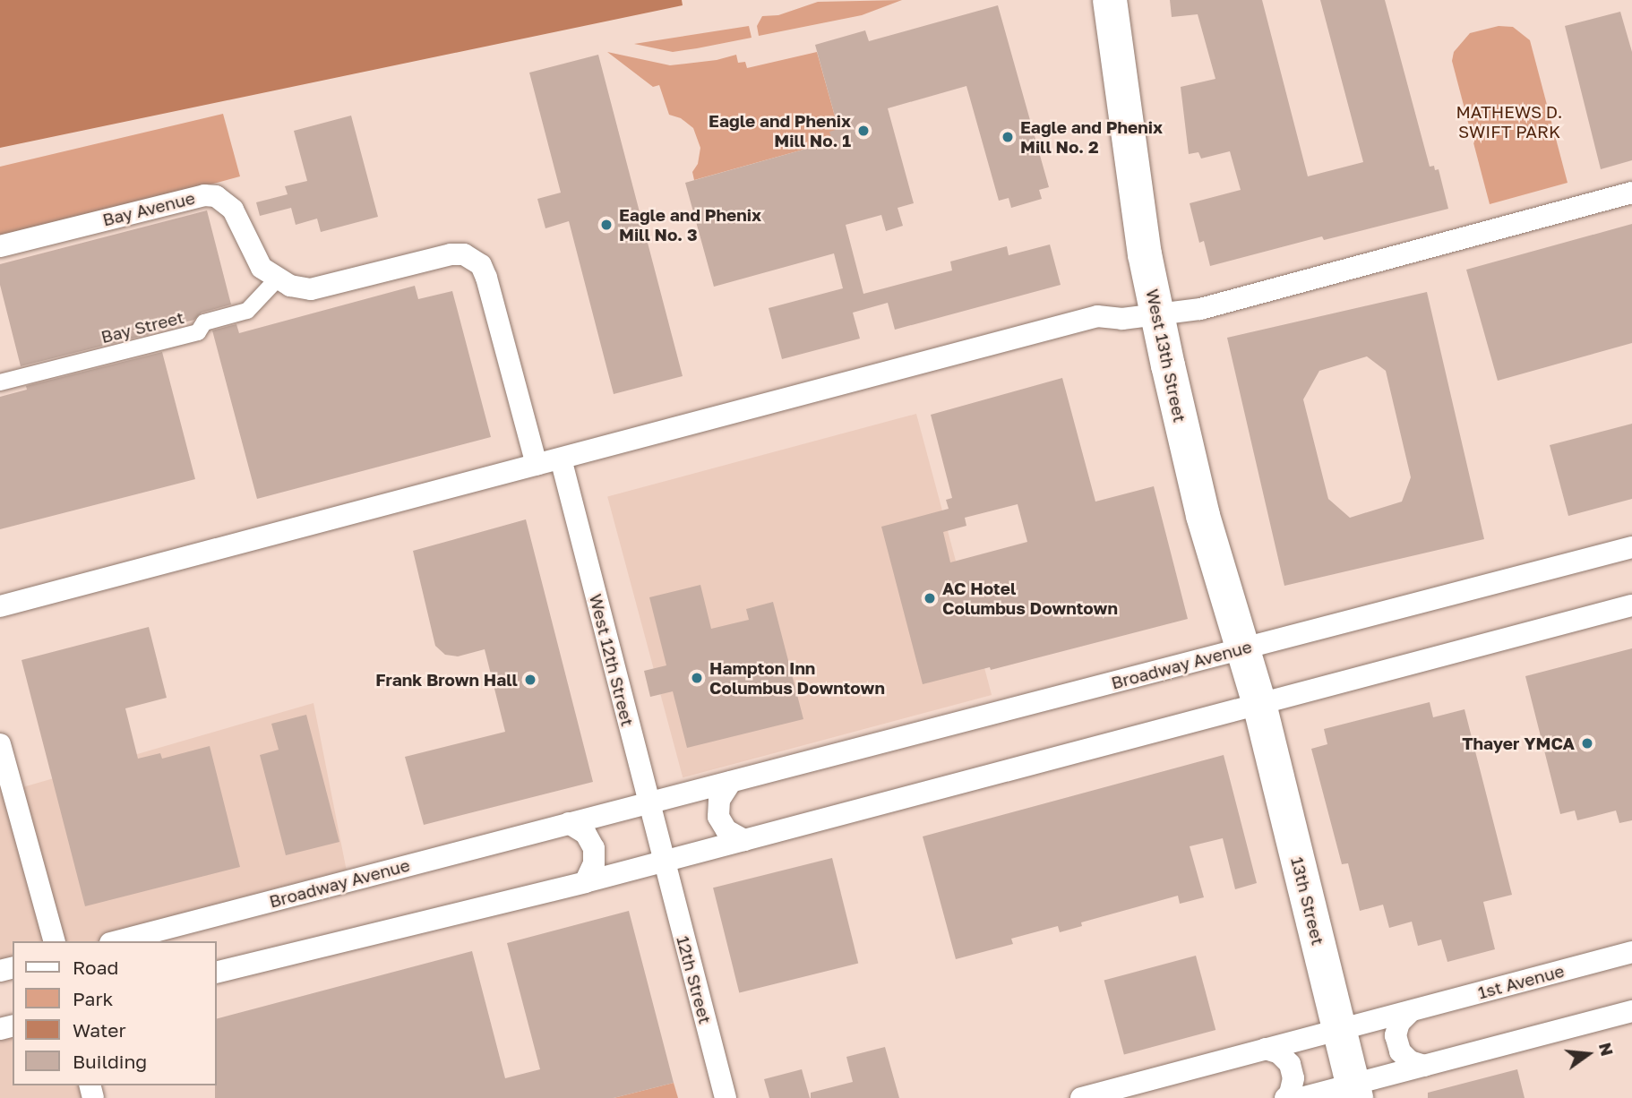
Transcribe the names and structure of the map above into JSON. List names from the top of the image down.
{
  "streets": {
    "main road": ["West 13th Street", "13th Street"],
    "street": [
      "Bay Avenue",
      "Bay Street",
      "West 12th Street",
      "Broadway Avenue",
      "12th Street",
      "1st Avenue"
    ]
  },
  "crossings": [
    ["Bay Avenue", "Bay Street"],
    ["West 13th Street", "Broadway Avenue"],
    ["West 13th Street", "13th Street"],
    ["West 12th Street", "Broadway Avenue"],
    ["West 12th Street", "12th Street"],
    ["13th Street", "1st Avenue"]
  ],
  "parks": ["MATHEWS D. SWIFT PARK"],
  "places": [
    "Eagle and Phenix Mill No. 1",
    "Eagle and Phenix Mill No. 2",
    "Eagle and Phenix Mill No. 3",
    "AC Hotel Columbus Downtown",
    "Hampton Inn Columbus Downtown",
    "Frank Brown Hall",
    "Thayer YMCA"
  ],
  "legend": [
    "Road",
    "Park",
    "Water",
    "Building"
  ],
  "north": "right"
}
